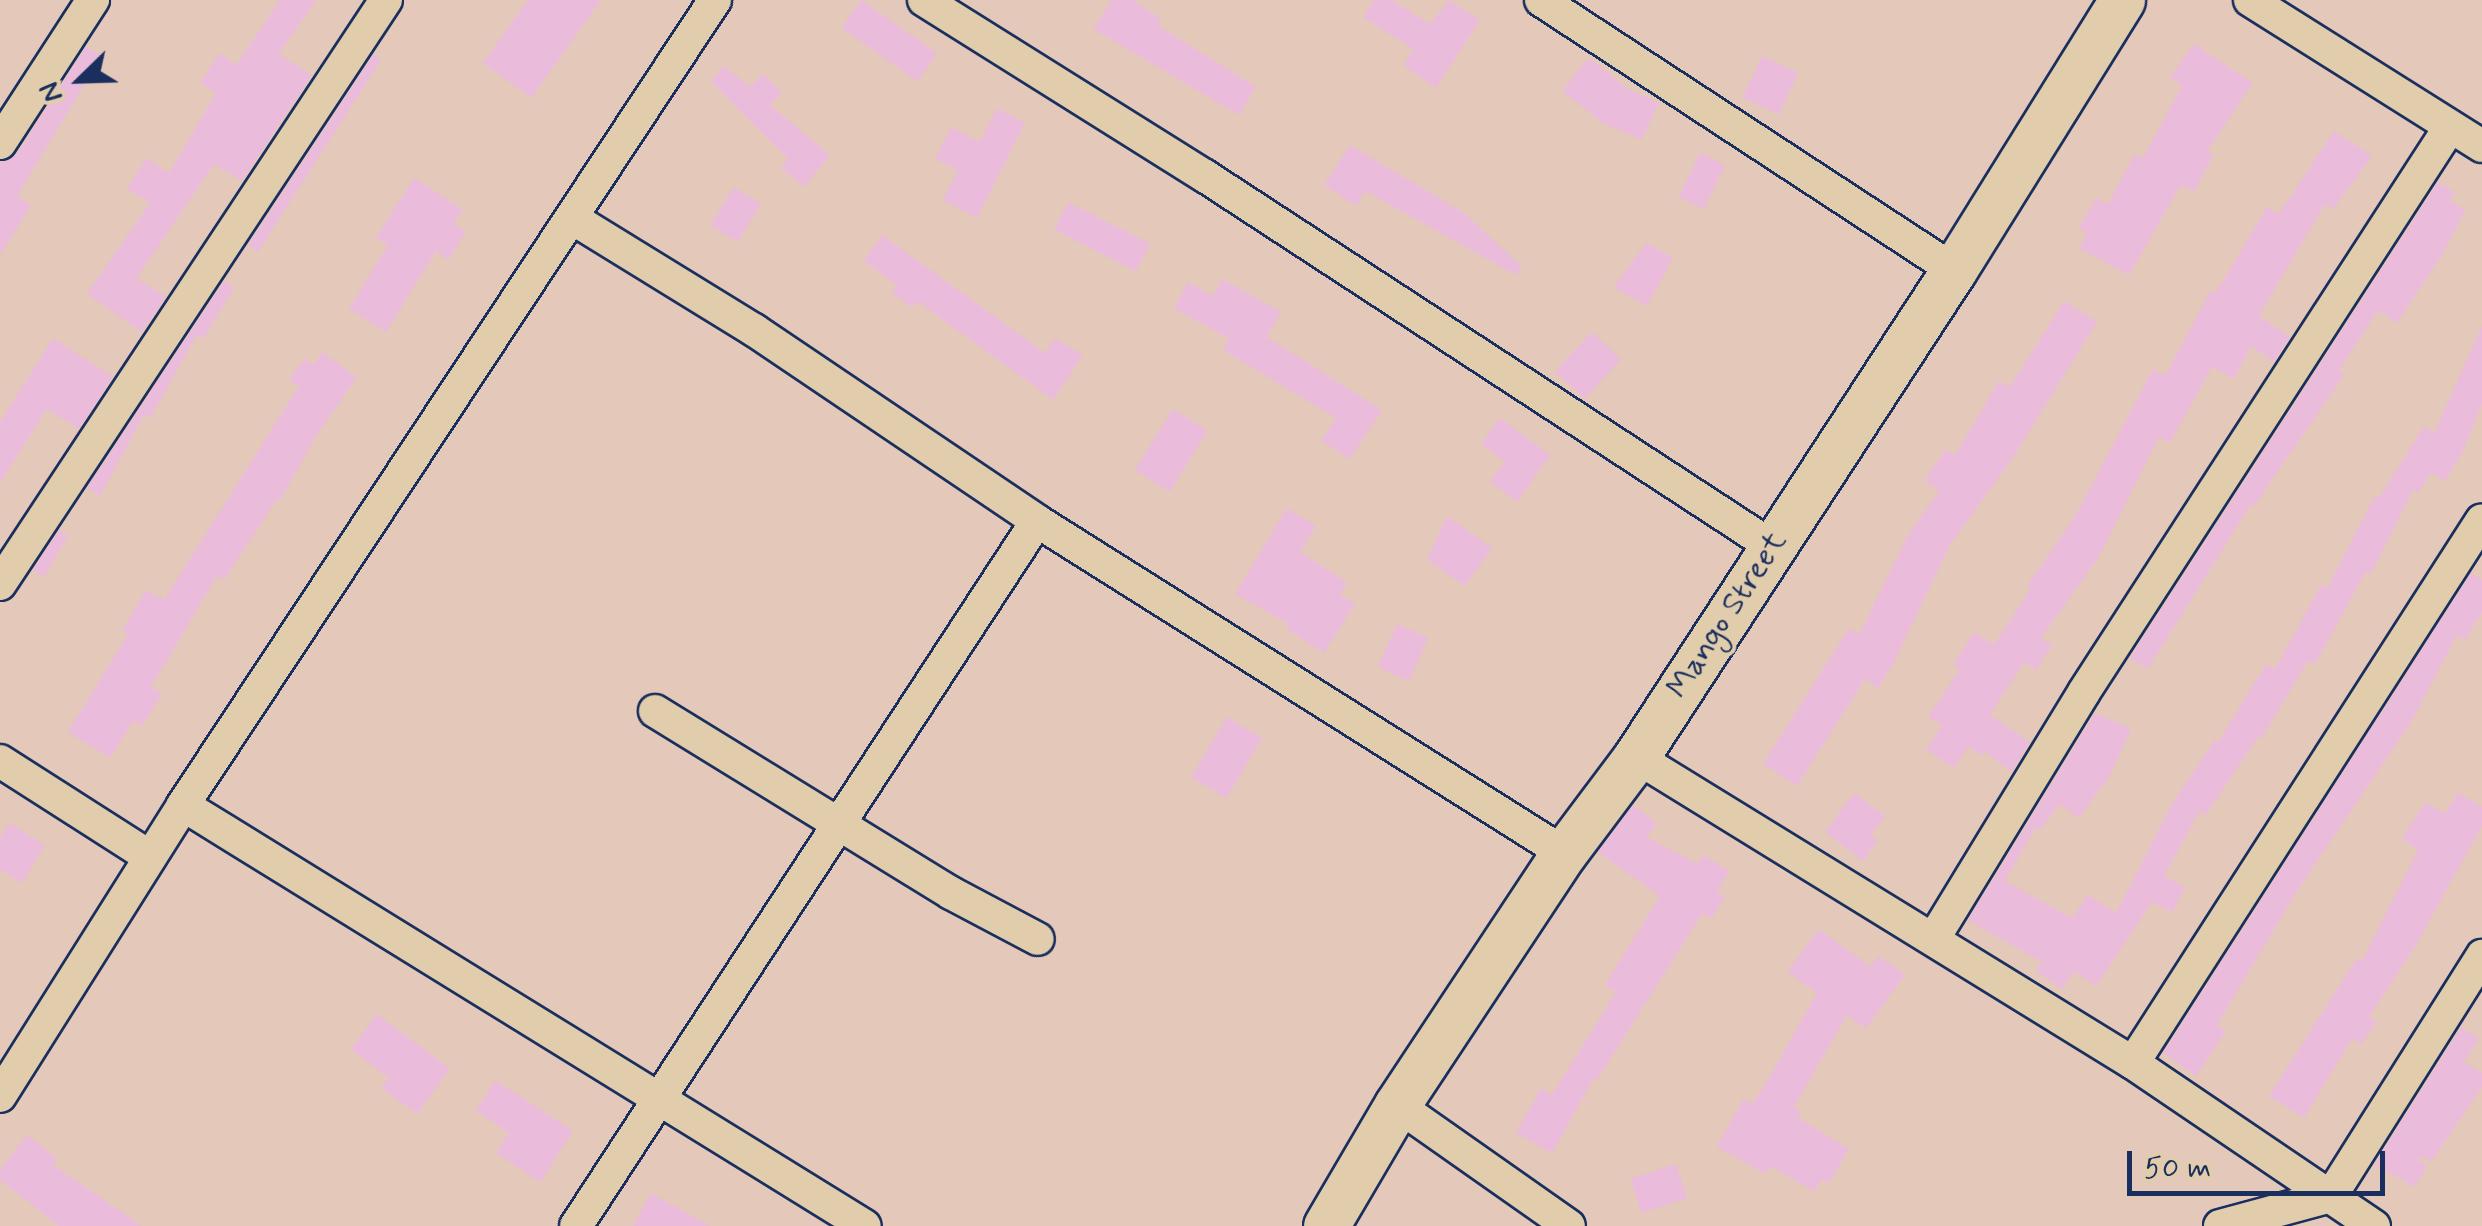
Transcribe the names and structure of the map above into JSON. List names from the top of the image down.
{
  "streets": {
    "main road": ["Mango Street"]
  },
  "scale_bar": "50 m",
  "north": "bottom left"
}
